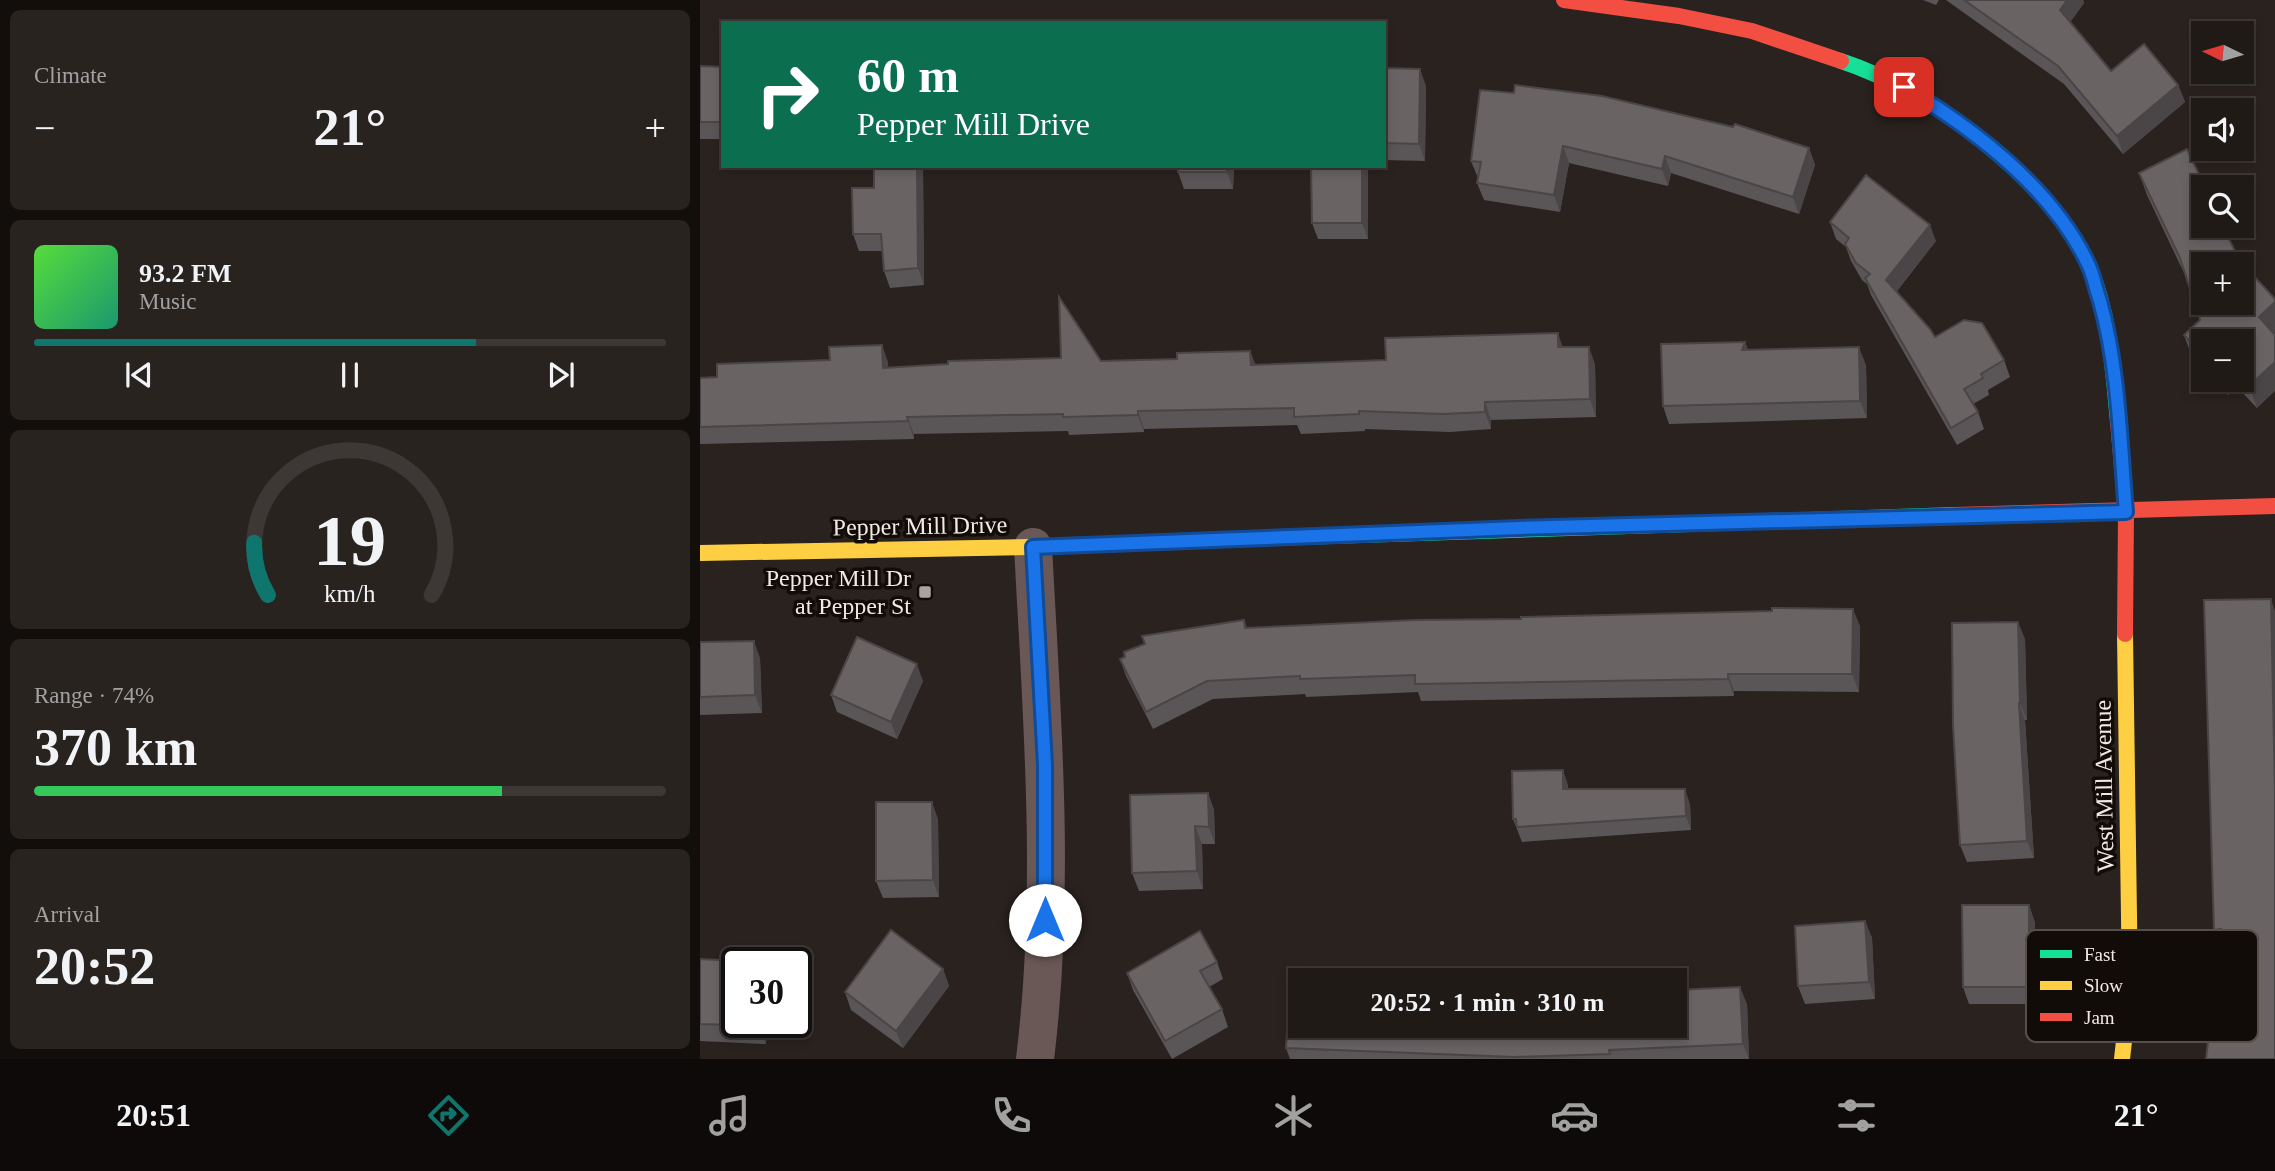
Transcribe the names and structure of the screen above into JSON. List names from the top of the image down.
{
  "streets": {
    "street": ["Pepper Mill Drive", "West Mill Avenue"]
  },
  "crossings": [
    ["Pepper Mill Drive", "West Mill Avenue"]
  ],
  "places": {
    "transit": ["Pepper Mill Dr at Pepper St"]
  },
  "legend": ["Fast", "Slow", "Jam"],
  "north": "left",
  "page": {
    "tile": [
      "Climate",
      ["Range · 74%", "370 km"],
      ["Arrival", "20:52"]
    ],
    "map_buttons": ["+", "−"],
    "turn": ["60 m", "Pepper Mill Drive"],
    "heat": ["−", "21°", "+"],
    "song": ["93.2 FM", "Music"],
    "limit": "30",
    "trip": "20:52 · 1 min · 310 m",
    "tabs": ["20:51", "21°"],
    "gauge": ["19", "km/h"]
  }
}
